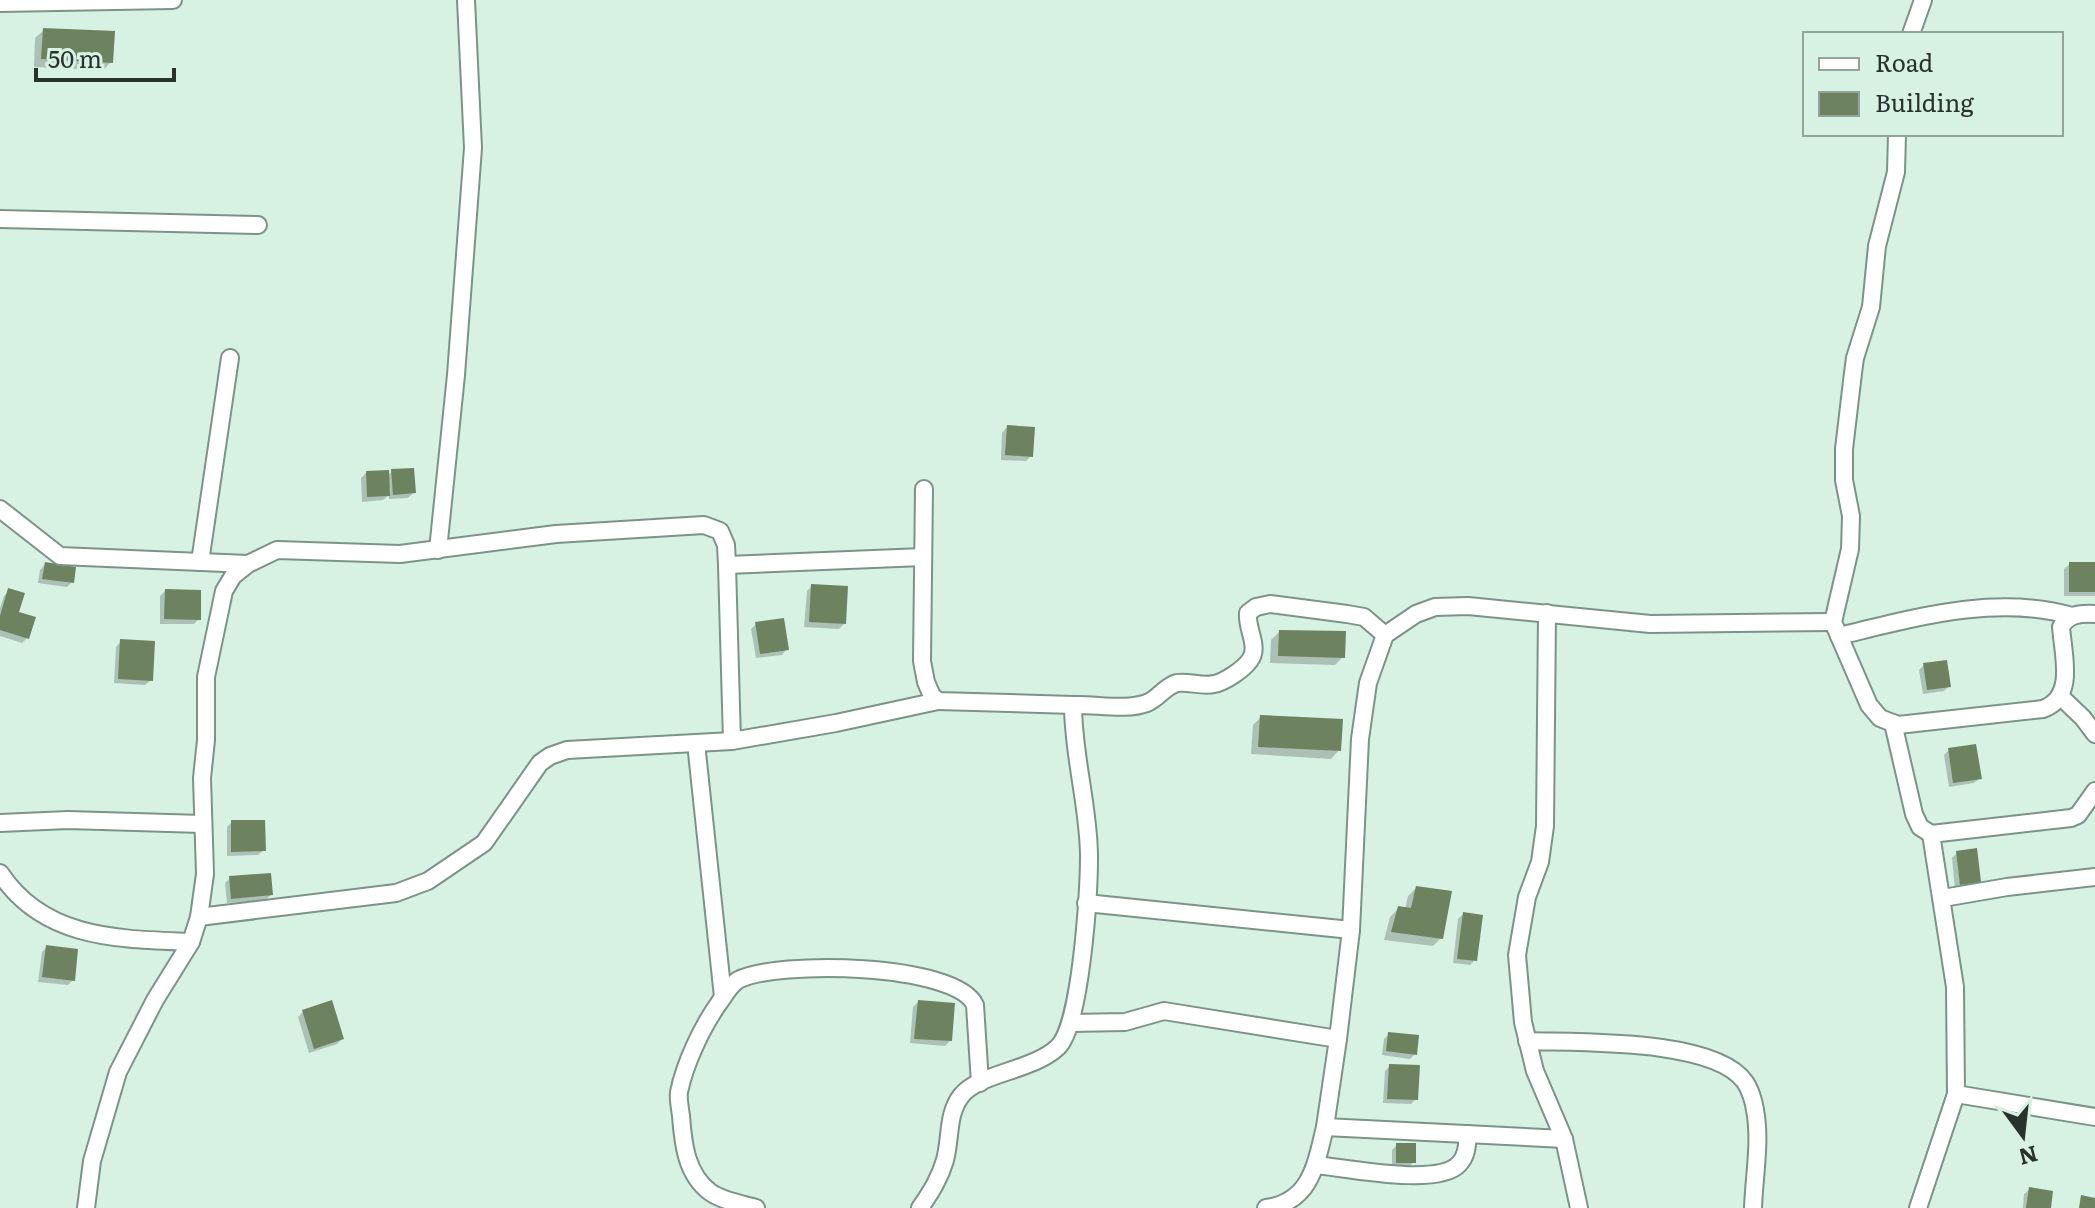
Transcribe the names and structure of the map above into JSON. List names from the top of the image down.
{
  "legend": ["Road", "Building"],
  "scale_bar": "50 m",
  "north": "bottom"
}
